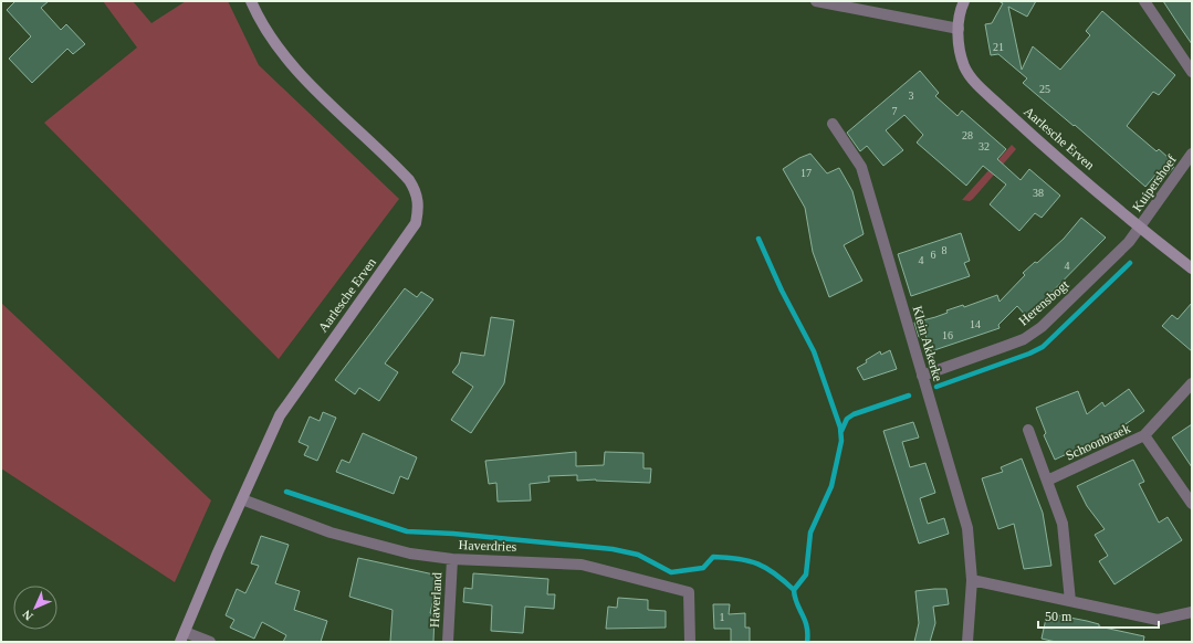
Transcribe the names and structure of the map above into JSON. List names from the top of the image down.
{
  "streets": {
    "street": [
      "Aarlesche Erven",
      "Kuipershoef",
      "Herensbogt",
      "Klein Akkerke",
      "Schoonbraek",
      "Haverdries",
      "Haverland"
    ]
  },
  "crossings": [
    ["Aarlesche Erven", "Kuipershoef"],
    ["Aarlesche Erven", "Herensbogt"],
    ["Aarlesche Erven", "Haverdries"],
    ["Kuipershoef", "Herensbogt"],
    ["Herensbogt", "Klein Akkerke"],
    ["Haverdries", "Haverland"]
  ],
  "house_numbers": [
    "21",
    "25",
    "3",
    "7",
    "28",
    "32",
    "17",
    "38",
    "8",
    "6",
    "4",
    "4",
    "14",
    "16",
    "1"
  ],
  "scale_bar": "50 m",
  "north": "bottom left"
}
